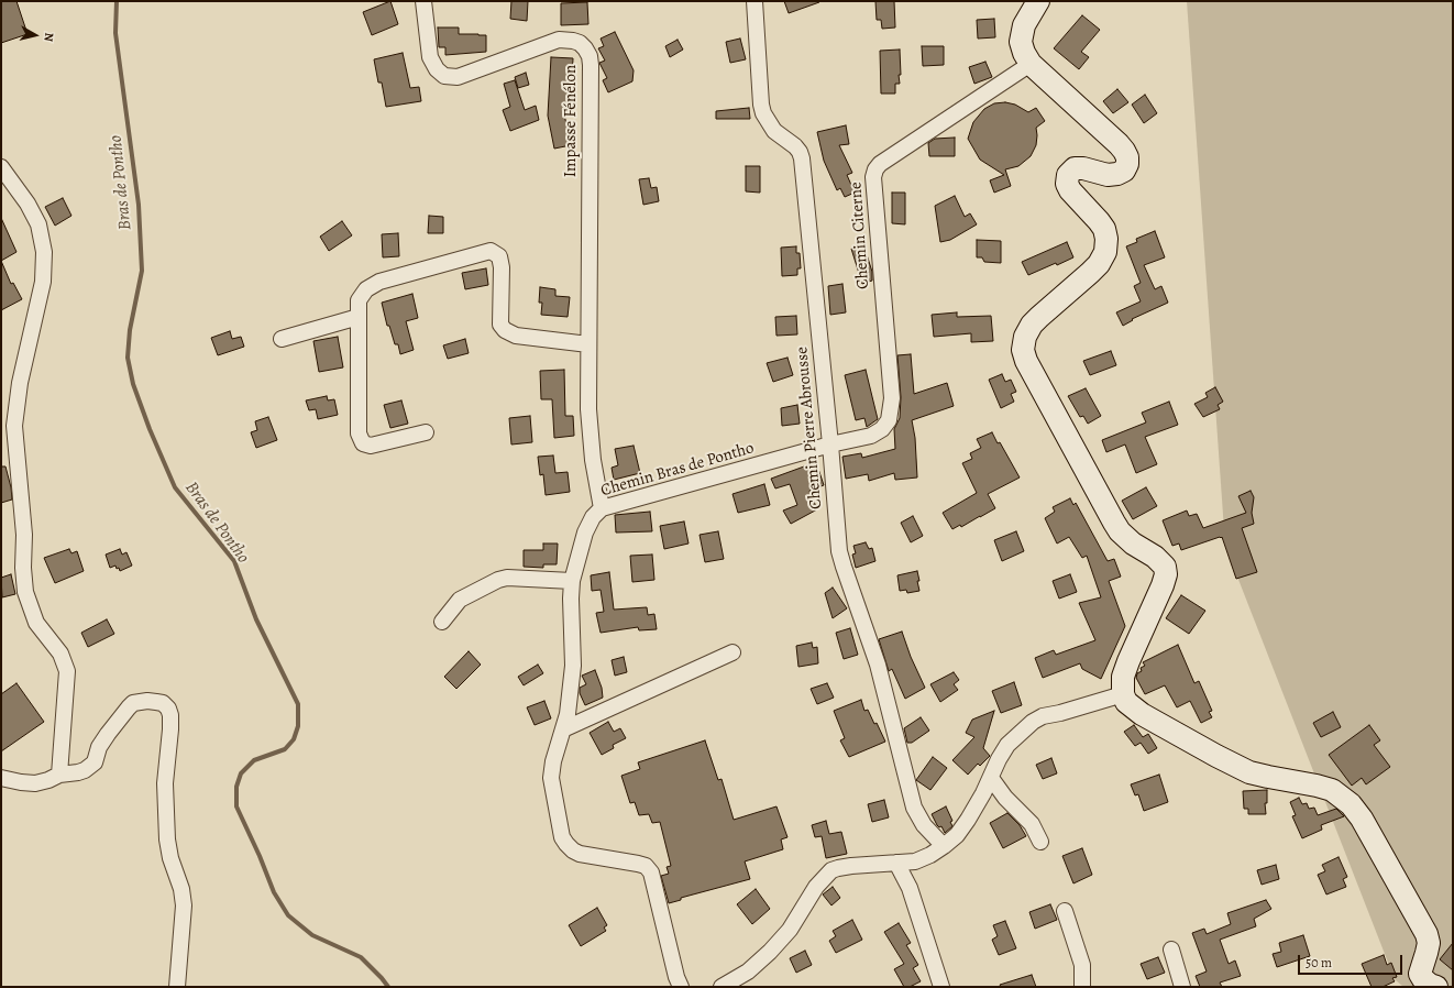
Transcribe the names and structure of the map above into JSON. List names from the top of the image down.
{
  "streets": {
    "street": [
      "Impasse Fénélon",
      "Chemin Citerne",
      "Chemin Pierre Abrousse",
      "Chemin Bras de Pontho"
    ]
  },
  "crossings": [
    ["Impasse Fénélon", "Chemin Bras de Pontho"],
    ["Chemin Citerne", "Chemin Pierre Abrousse"],
    ["Chemin Citerne", "Chemin Bras de Pontho"],
    ["Chemin Pierre Abrousse", "Chemin Bras de Pontho"]
  ],
  "water": ["Bras de Pontho"],
  "scale_bar": "50 m",
  "north": "right"
}
